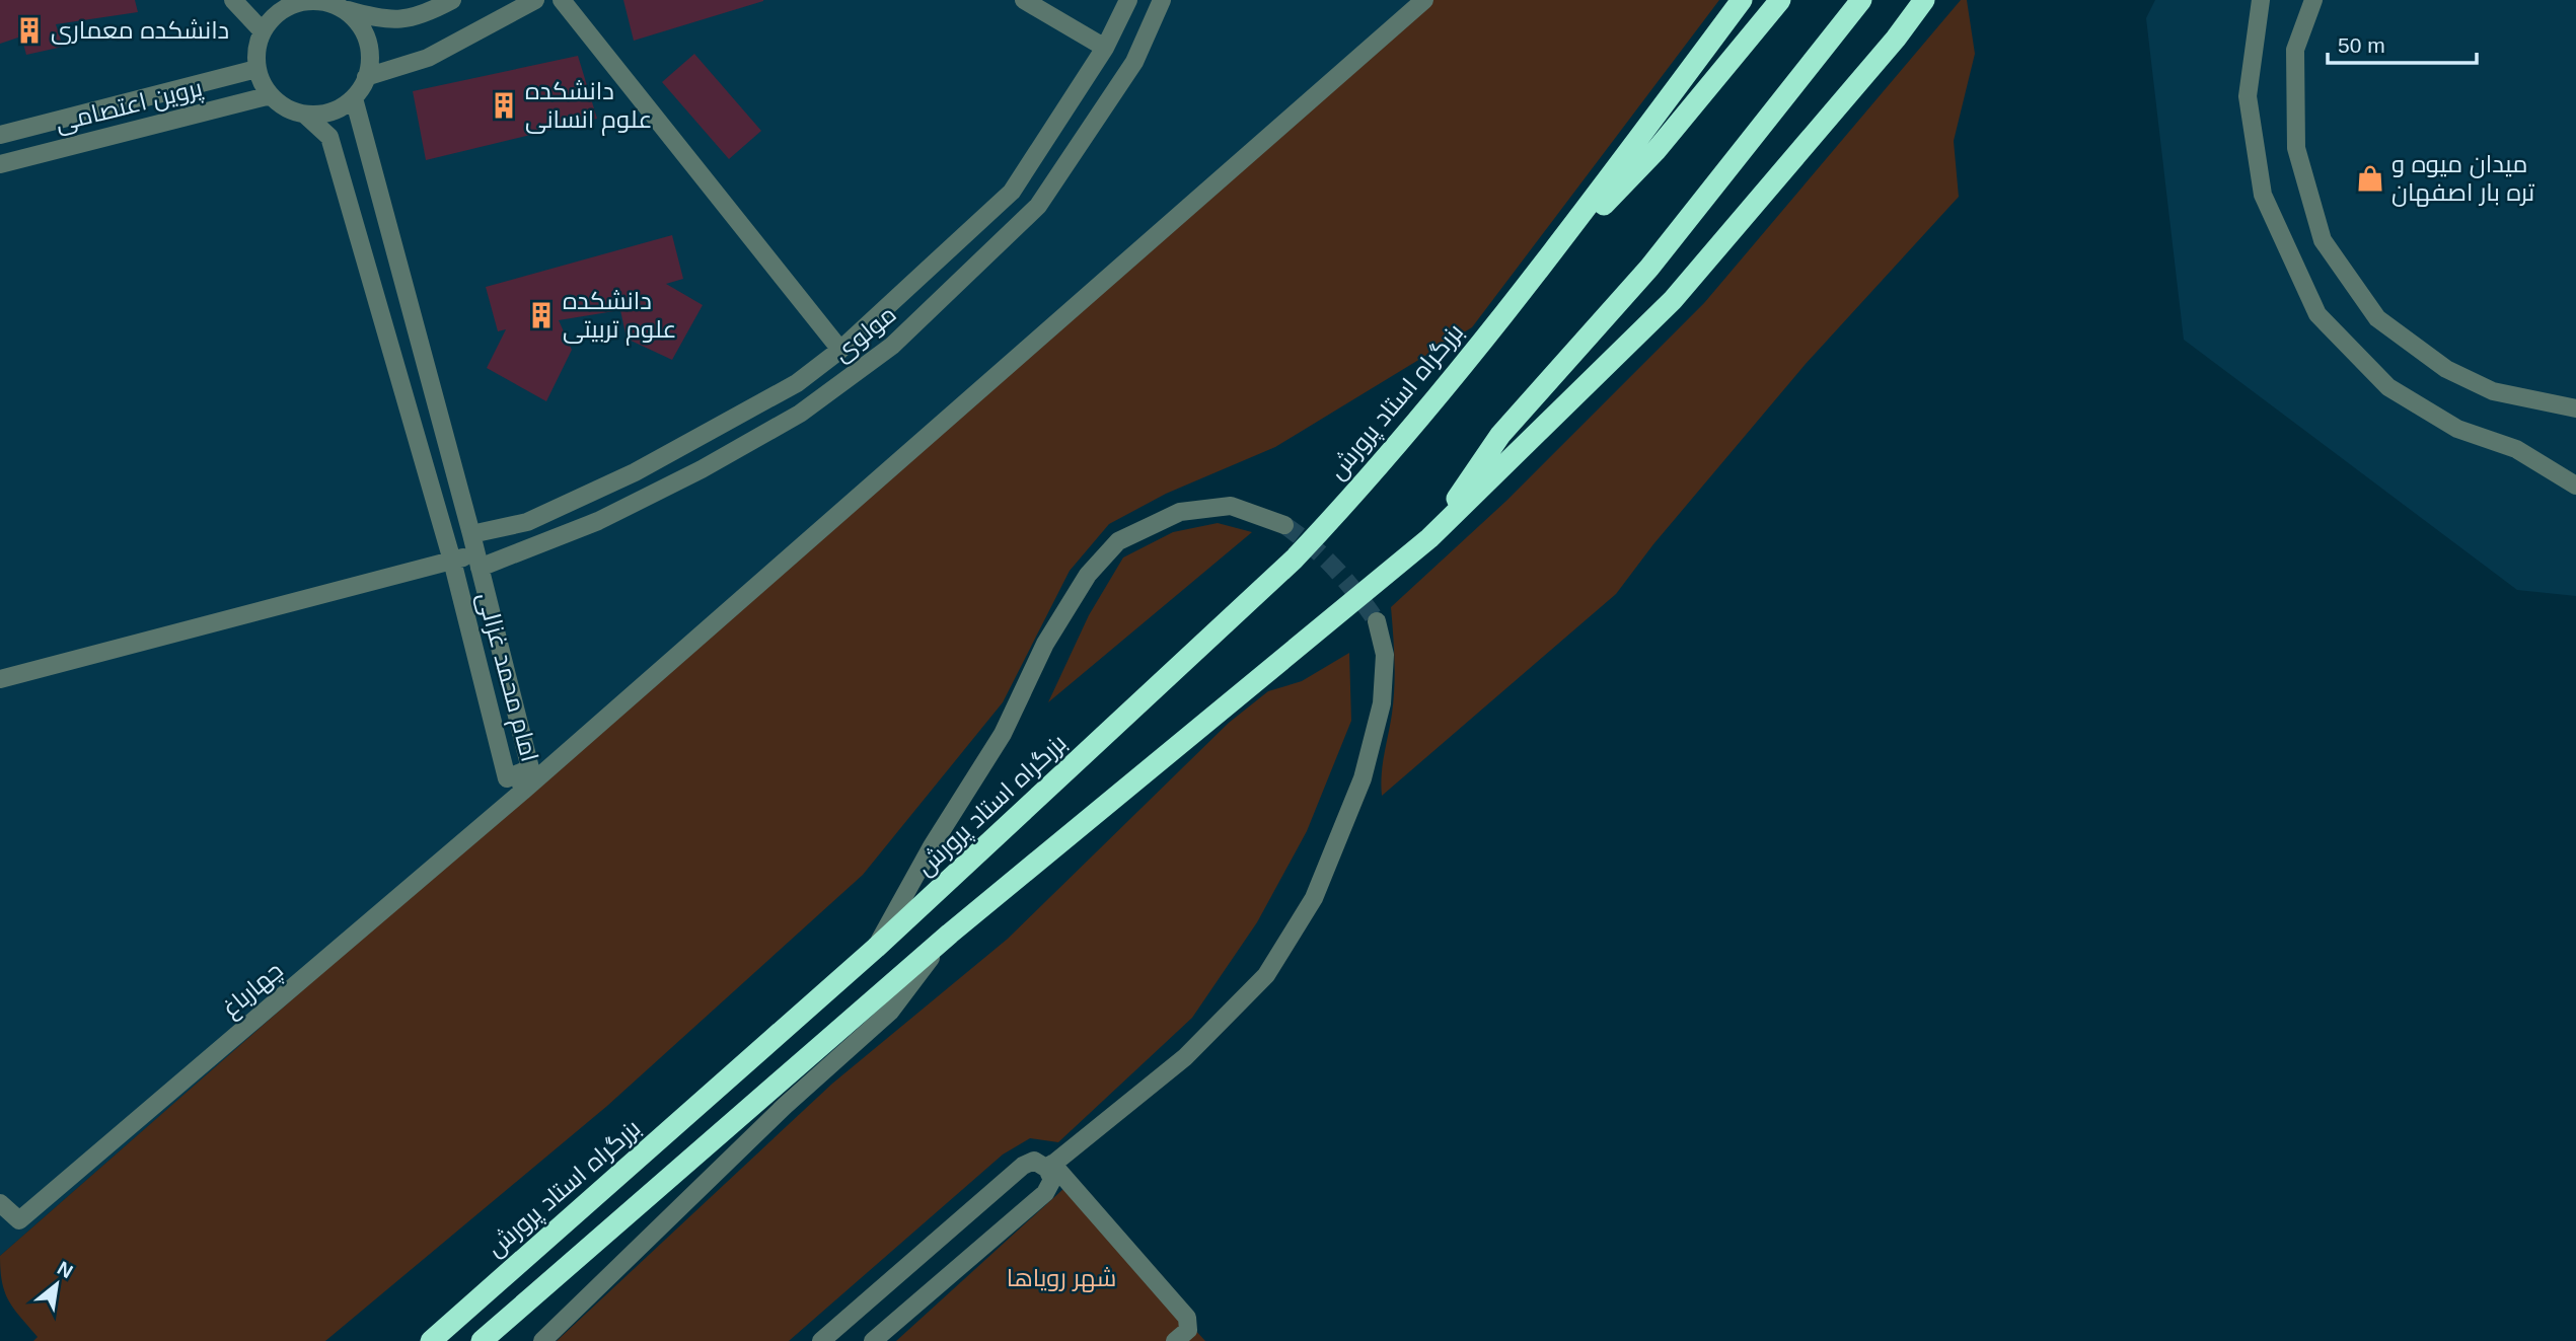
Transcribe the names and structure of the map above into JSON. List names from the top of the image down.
{
  "streets": {
    "highway": ["بزرگراه استاد پرورش"],
    "lane": [
      "پروین اعتصامی",
      "مولوی",
      "امام محمد غزالی",
      "چهارباغ"
    ]
  },
  "crossings": [
    ["پروین اعتصامی", "امام محمد غزالی"],
    ["مولوی", "امام محمد غزالی"]
  ],
  "parks": ["شهر رویاها"],
  "places": {
    "building": ["دانشکده معماری", "دانشکده علوم انسانی", "دانشکده علوم تربیتی"],
    "shop": ["میدان میوه و تره بار اصفهان"]
  },
  "scale_bar": "50 m",
  "north": "top right"
}
